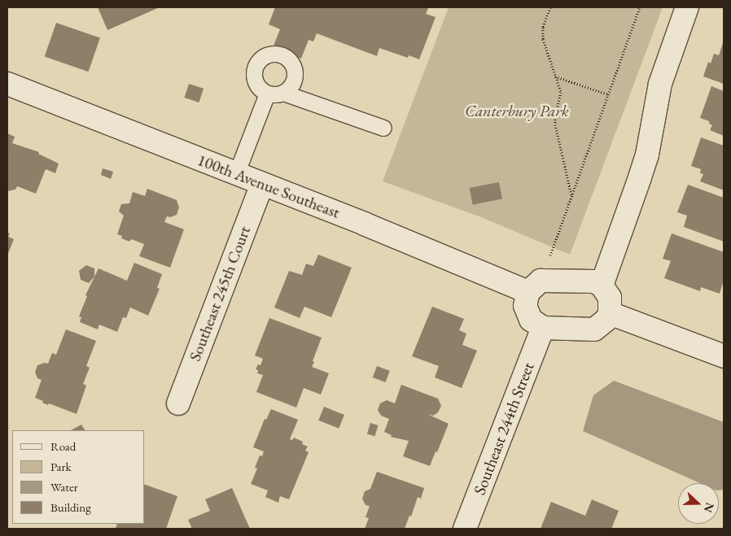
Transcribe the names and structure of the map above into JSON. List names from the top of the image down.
{
  "streets": {
    "street": ["100th Avenue Southeast", "Southeast 245th Court", "Southeast 244th Street"]
  },
  "crossings": [
    ["100th Avenue Southeast", "Southeast 245th Court"]
  ],
  "parks": ["Canterbury Park"],
  "legend": [
    "Road",
    "Park",
    "Water",
    "Building"
  ],
  "north": "right"
}
